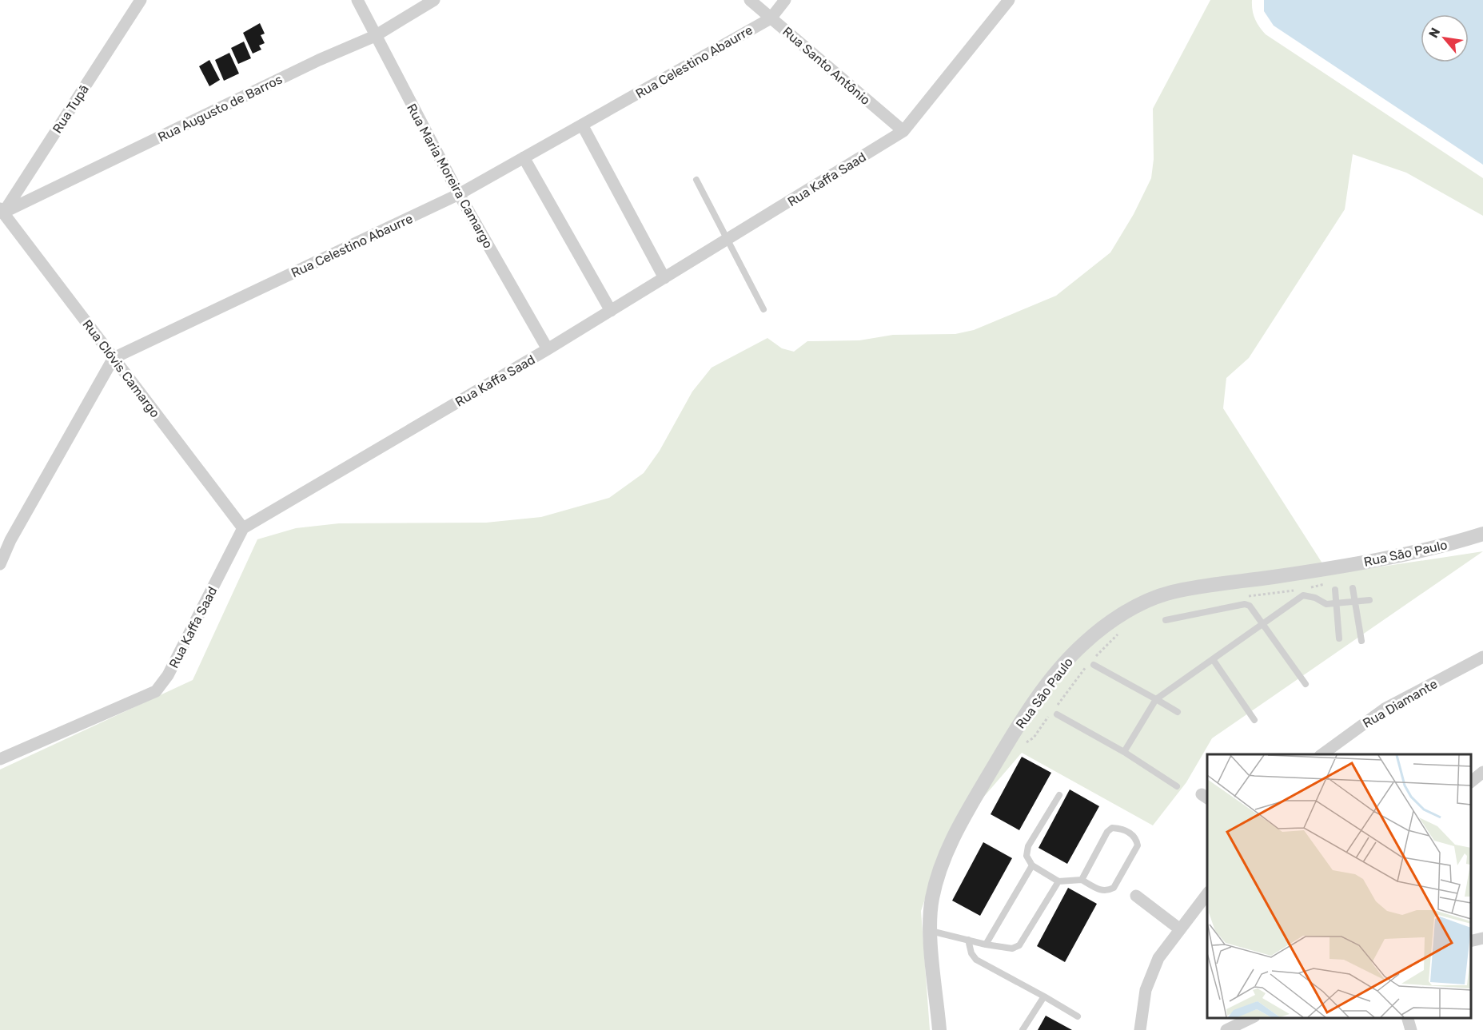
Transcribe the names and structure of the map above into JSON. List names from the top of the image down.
{
  "streets": {
    "street": [
      "Rua Celestino Abaurre",
      "Rua Santo Antônio",
      "Rua Augusto de Barros",
      "Rua Tupã",
      "Rua Maria Moreira Camargo",
      "Rua Kaffa Saad",
      "Rua Clóvis Camargo",
      "Rua São Paulo",
      "Rua Diamante"
    ]
  },
  "crossings": [
    ["Rua Celestino Abaurre", "Rua Santo Antônio"],
    ["Rua Celestino Abaurre", "Rua Maria Moreira Camargo"],
    ["Rua Celestino Abaurre", "Rua Clóvis Camargo"],
    ["Rua Santo Antônio", "Rua Kaffa Saad"],
    ["Rua Augusto de Barros", "Rua Tupã"],
    ["Rua Augusto de Barros", "Rua Maria Moreira Camargo"],
    ["Rua Augusto de Barros", "Rua Clóvis Camargo"],
    ["Rua Tupã", "Rua Clóvis Camargo"],
    ["Rua Maria Moreira Camargo", "Rua Kaffa Saad"],
    ["Rua Kaffa Saad", "Rua Clóvis Camargo"]
  ],
  "north": "top left"
}
